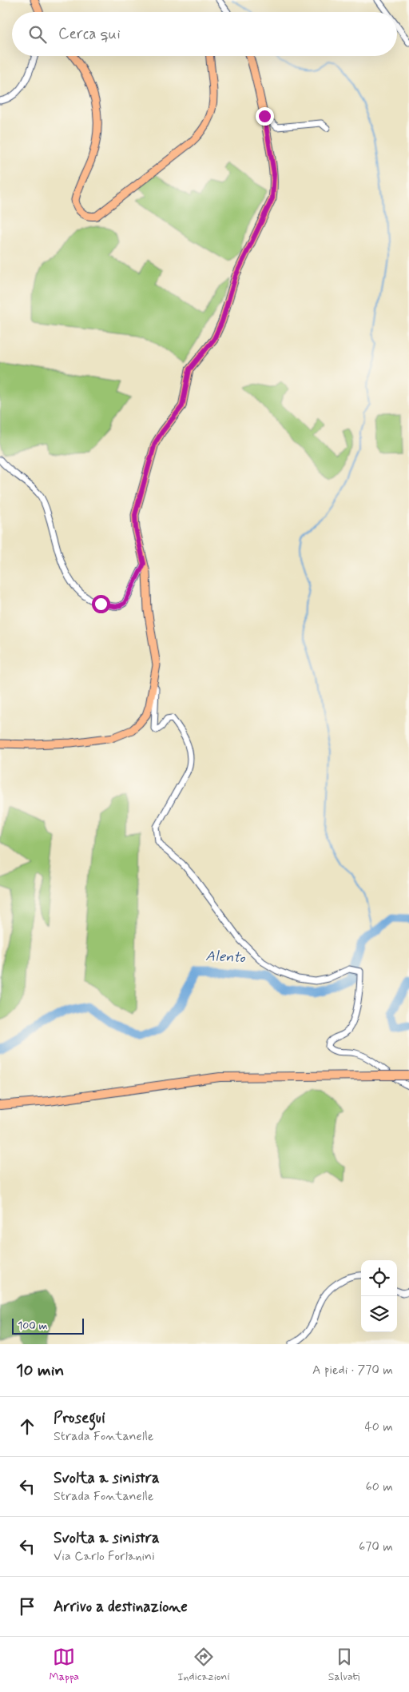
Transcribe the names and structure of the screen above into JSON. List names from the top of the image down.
{
  "water": ["Alento"],
  "scale_bar": "100 m",
  "page": {
    "search": "Cerca qui",
    "scale": "100 m",
    "heading": ["10 min", "A piedi · 770 m"],
    "list": [
      ["Prosegui", "Strada Fontanelle", "40 m"],
      ["Svolta a sinistra", "Strada Fontanelle", "60 m"],
      ["Svolta a sinistra", "Via Carlo Forlanini", "670 m"],
      "Arrivo a destinazione"
    ],
    "nav": ["Mappa", "Indicazioni", "Salvati"]
  }
}
